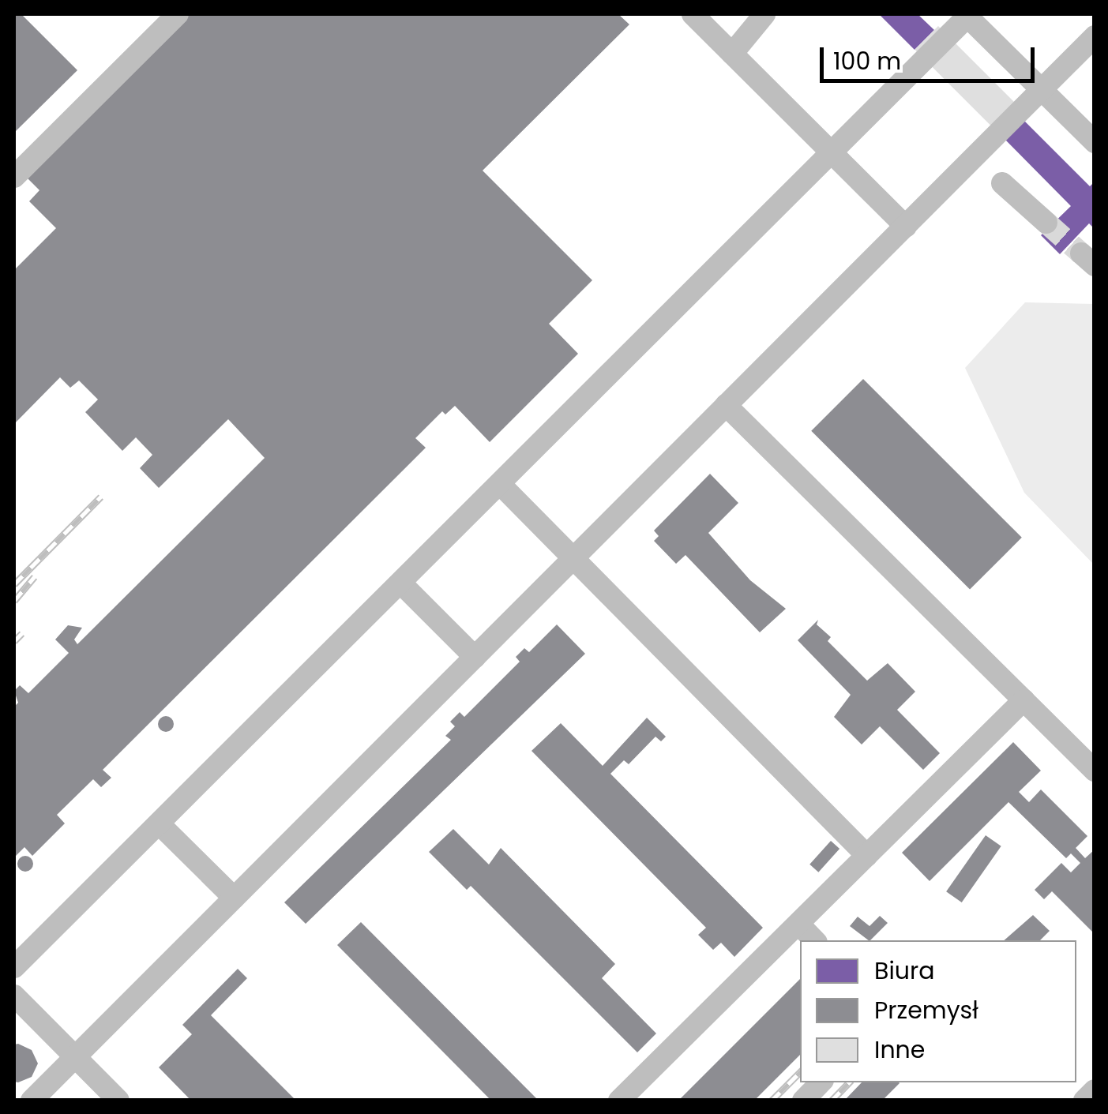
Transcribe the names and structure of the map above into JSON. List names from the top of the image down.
{
  "legend": ["Biura", "Przemysł", "Inne"],
  "scale_bar": "100 m"
}
